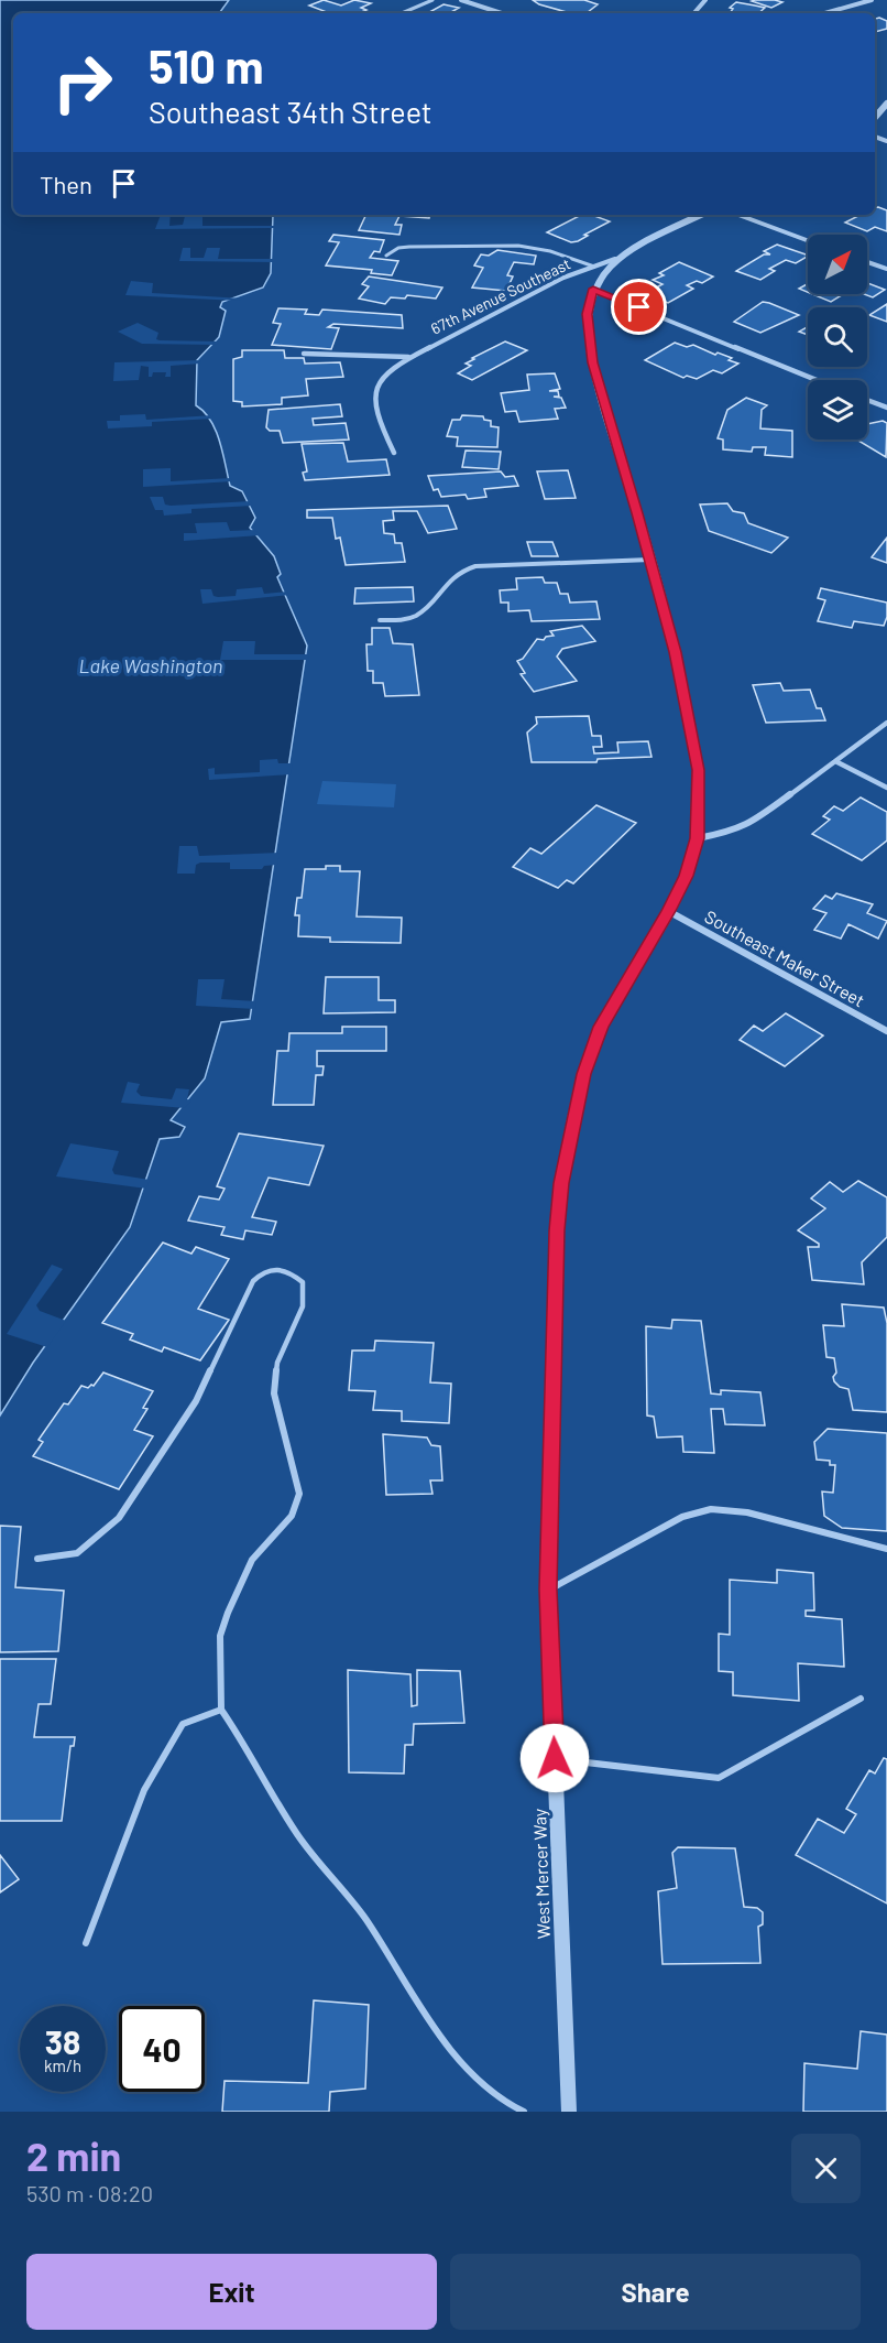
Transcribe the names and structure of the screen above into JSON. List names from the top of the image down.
{
  "streets": {
    "street": ["67th Avenue Southeast", "Southeast Maker Street", "West Mercer Way"]
  },
  "crossings": [
    ["67th Avenue Southeast", "West Mercer Way"],
    ["Southeast Maker Street", "West Mercer Way"]
  ],
  "water": ["Lake Washington"],
  "north": "top right",
  "page": {
    "turn": ["510 m", "Southeast 34th Street"],
    "then": "Then",
    "speed": "38 km/h",
    "limit": "40",
    "heading": ["2 min", "530 m · 08:20"],
    "buttons": ["Exit", "Share"]
  }
}
